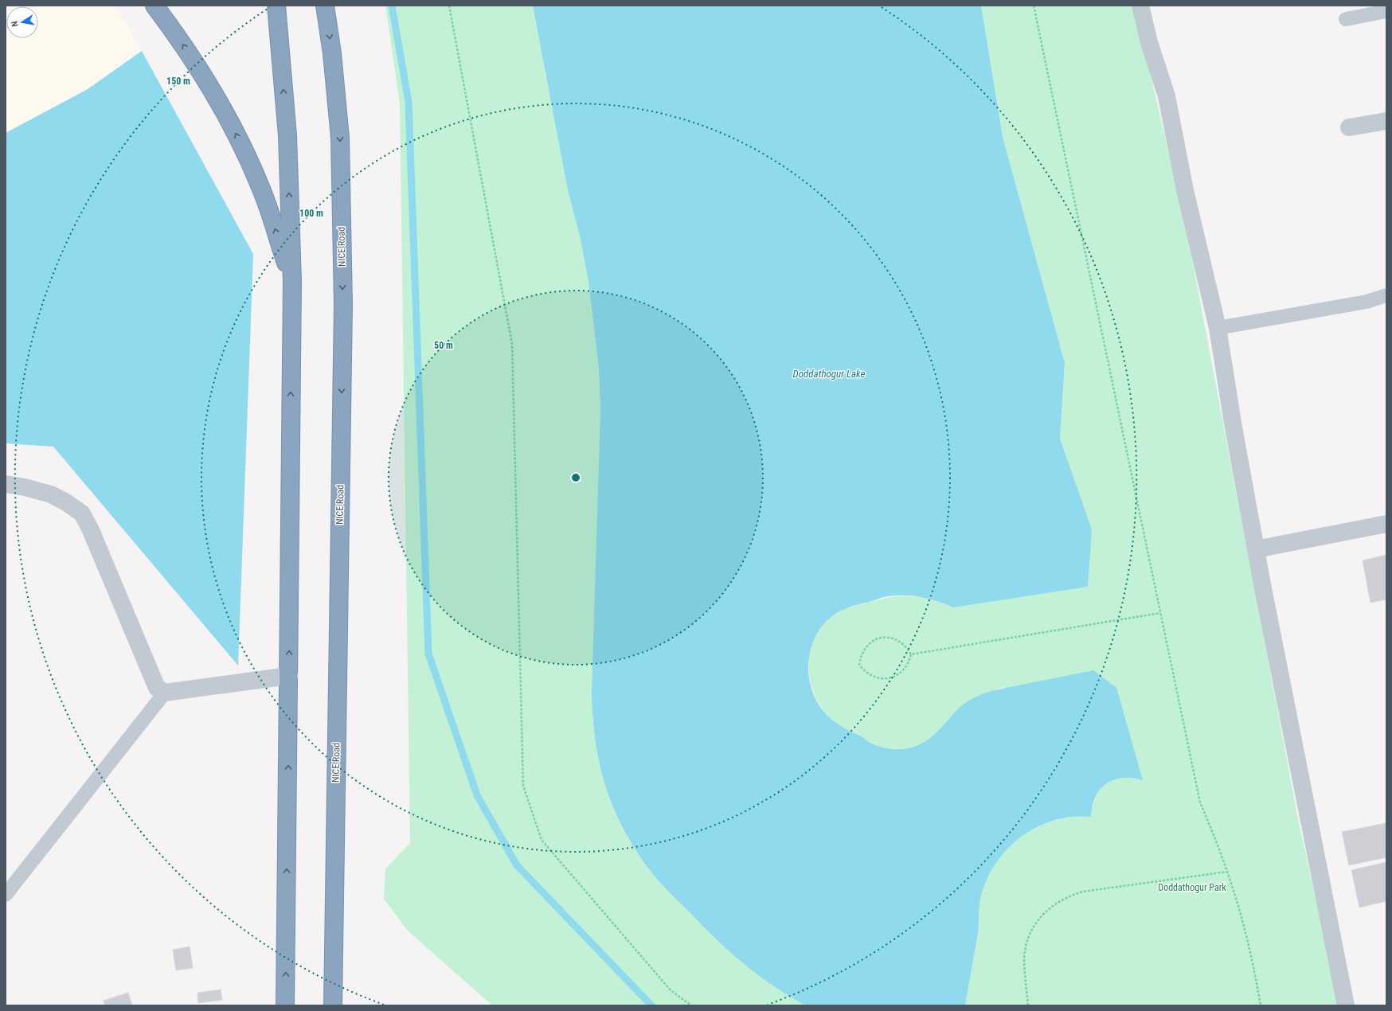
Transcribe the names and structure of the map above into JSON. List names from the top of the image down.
{
  "streets": {
    "highway": ["NICE Road"]
  },
  "water": ["Doddathogur Lake"],
  "parks": ["Doddathogur Park"],
  "north": "left",
  "rings": ["150 m", "100 m", "50 m"]
}
